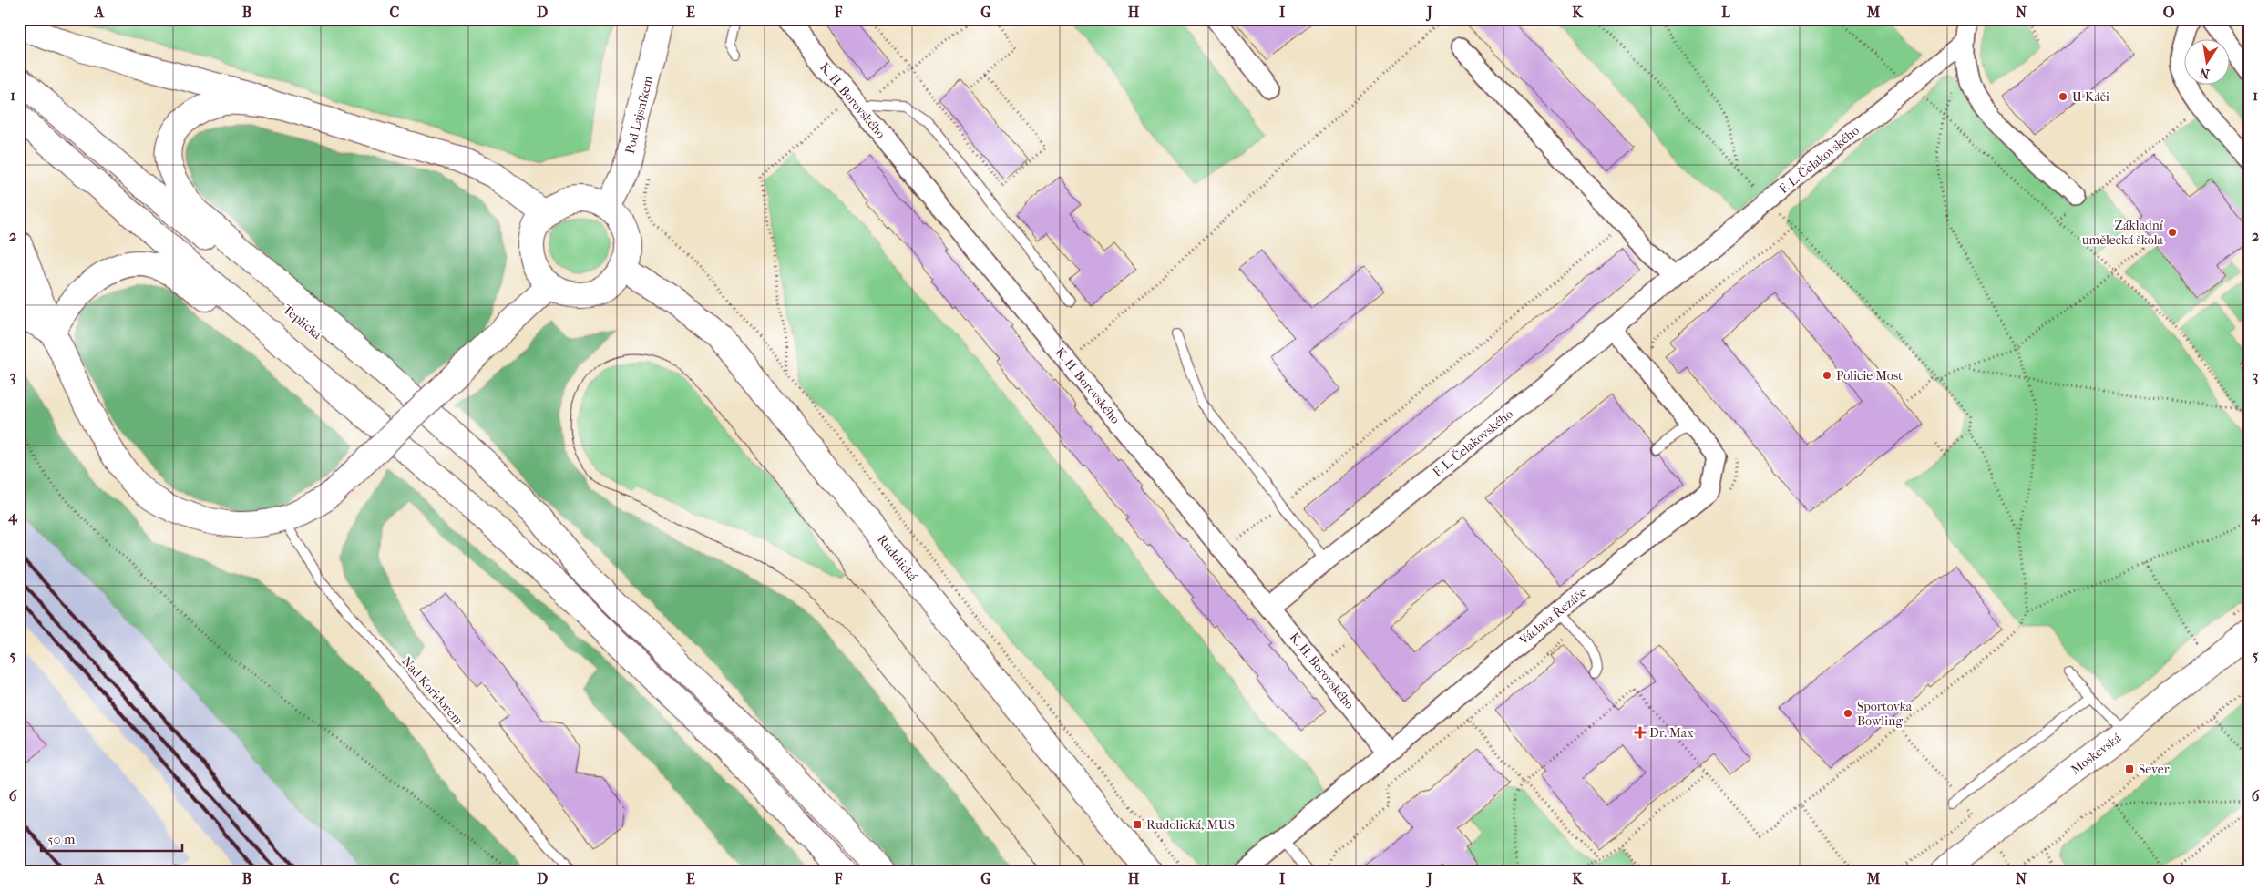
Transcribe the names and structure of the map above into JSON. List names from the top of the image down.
{
  "streets": {
    "main road": [
      "Pod Lajsníkem",
      "Teplická",
      "Rudolická",
      "Moskevská"
    ],
    "street": ["K. H. Borovského", "F. L. Čelakovského", "Václava Řezáče"],
    "lane": ["Nad Koridorem"]
  },
  "crossings": [
    ["K. H. Borovského", "F. L. Čelakovského"],
    ["K. H. Borovského", "Václava Řezáče"],
    ["Pod Lajsníkem", "Rudolická"],
    ["F. L. Čelakovského", "Václava Řezáče"]
  ],
  "places": {
    "other": [
      "U Káči",
      "Základní umělecká škola",
      "Policie Most",
      "Sportovka Bowling"
    ],
    "health": ["Dr. Max"],
    "transit": ["Sever", "Rudolická, MUS"]
  },
  "scale_bar": "50 m",
  "north": "bottom",
  "grid": {
    "columns": [
      "A",
      "B",
      "C",
      "D",
      "E",
      "F",
      "G",
      "H",
      "I",
      "J",
      "K",
      "L",
      "M",
      "N",
      "O"
    ],
    "rows": [
      "1",
      "2",
      "3",
      "4",
      "5",
      "6"
    ]
  }
}
